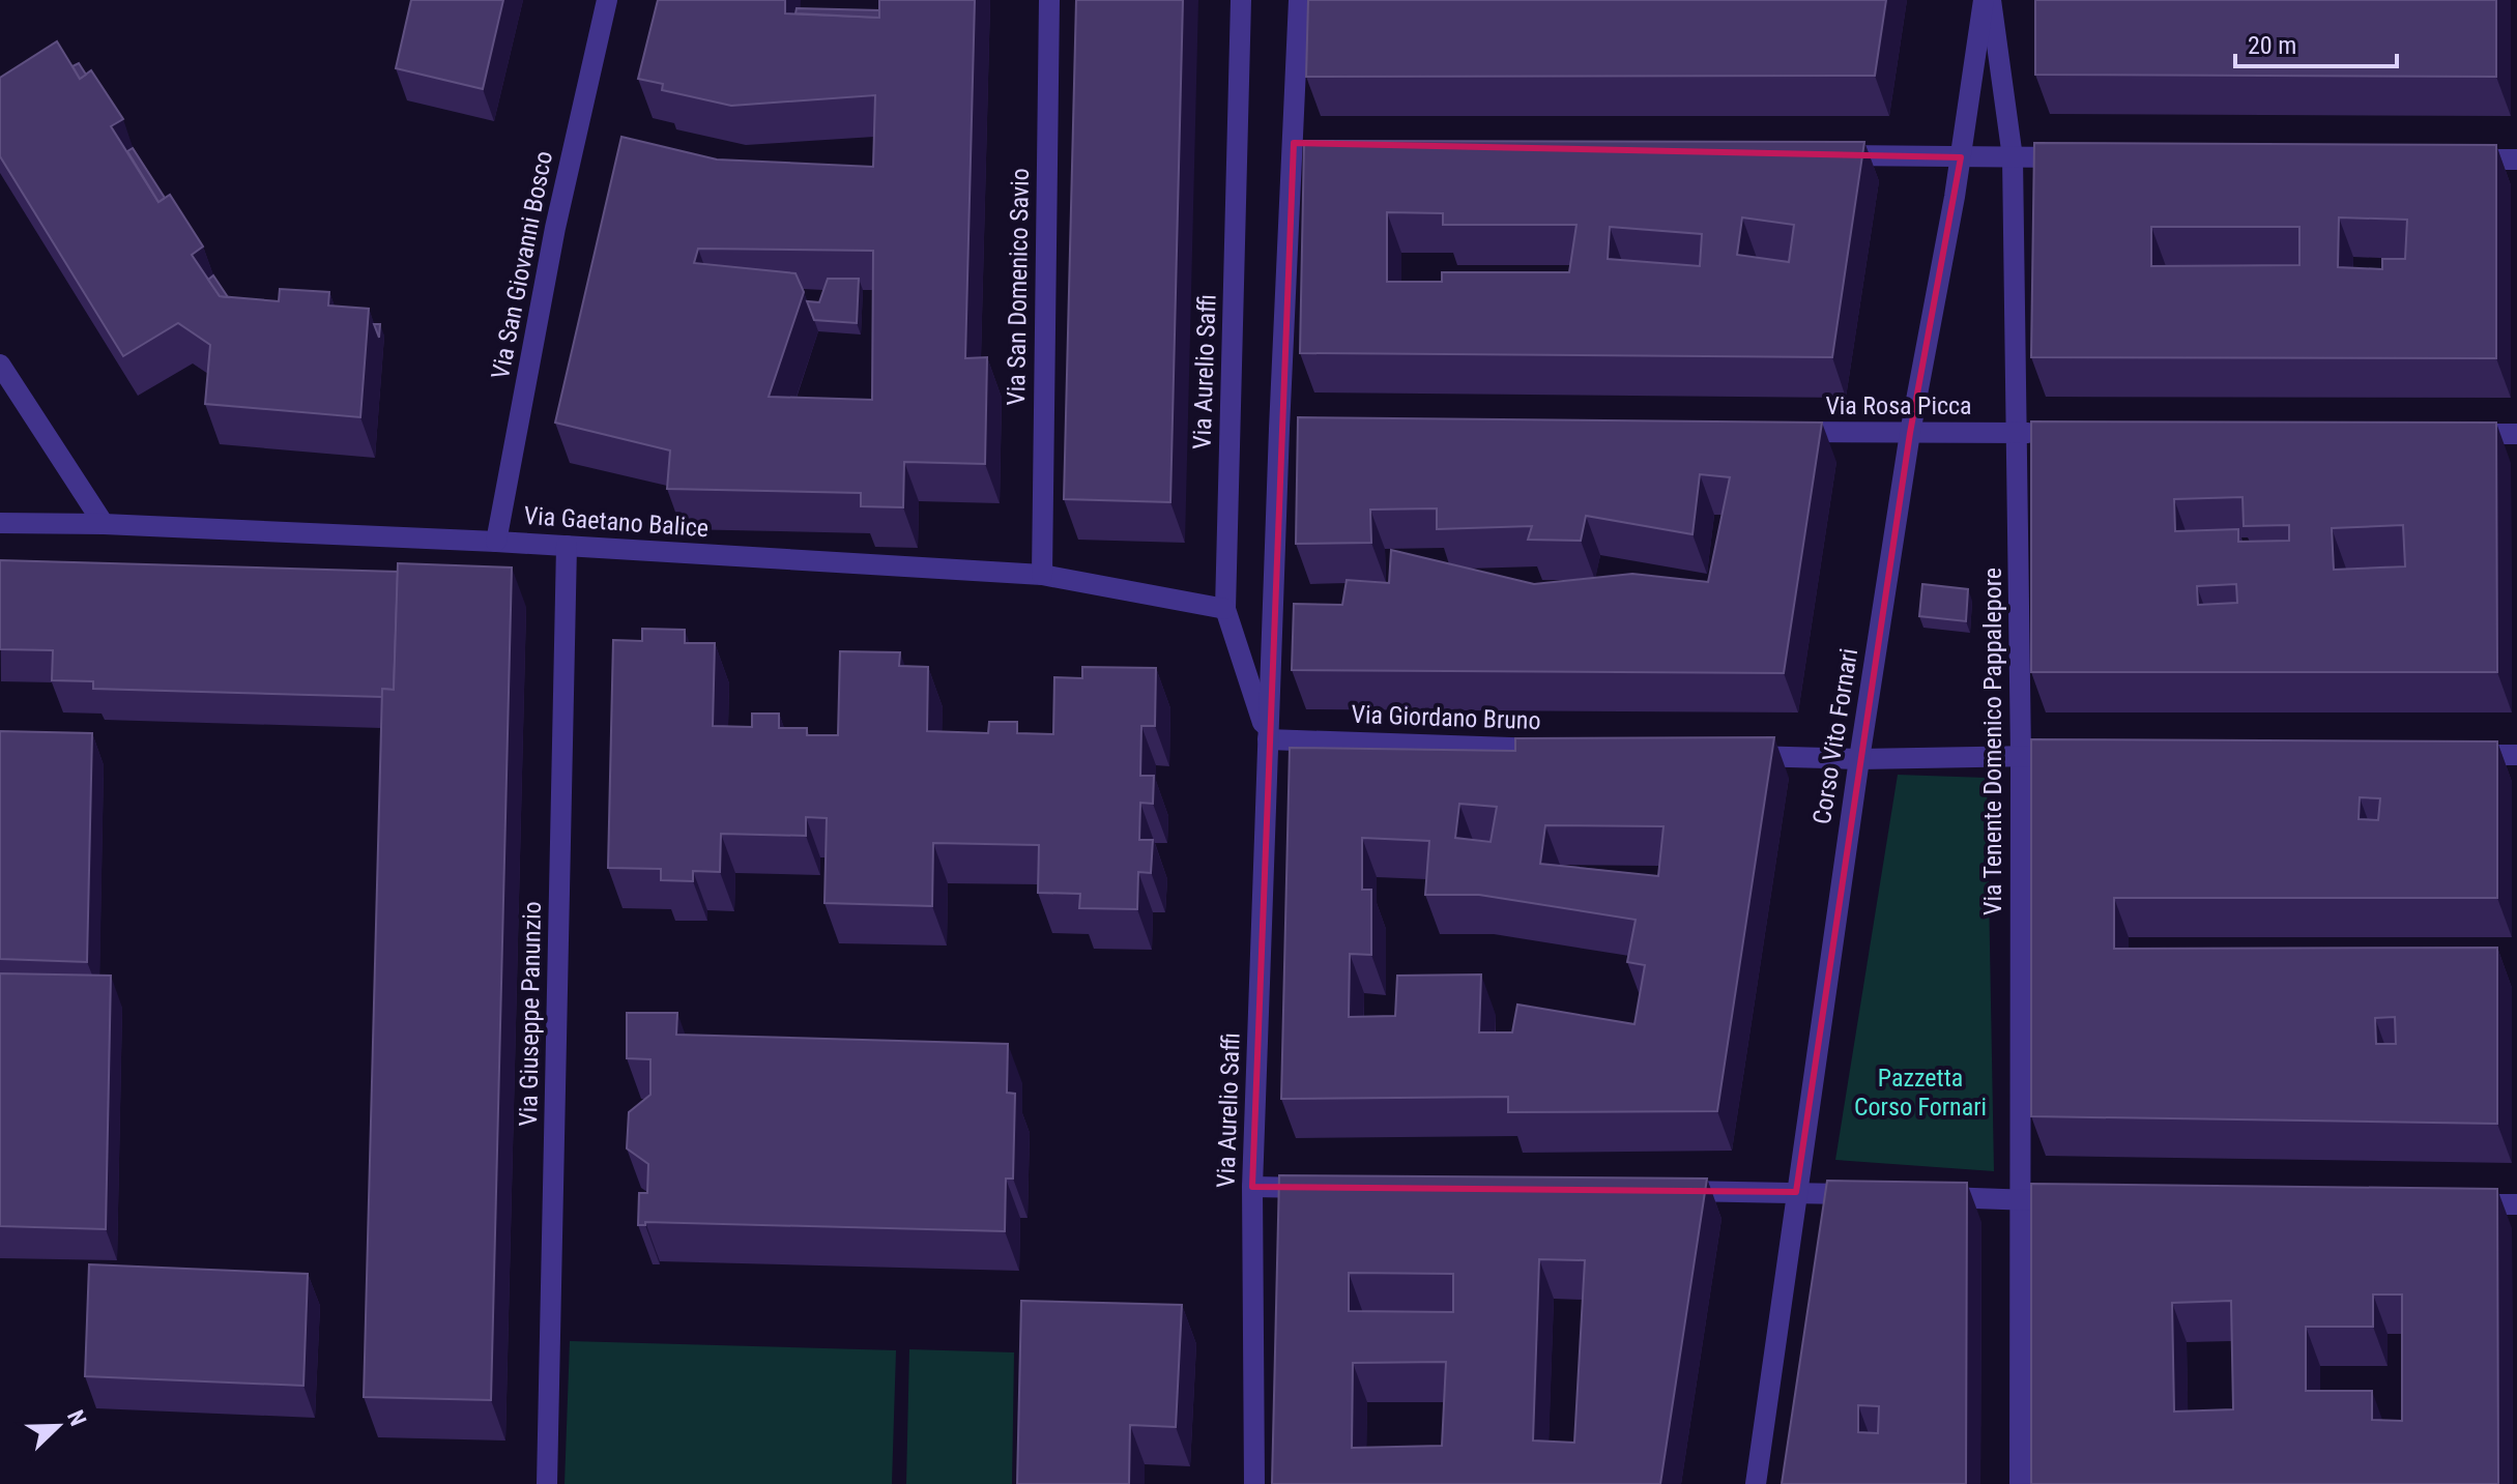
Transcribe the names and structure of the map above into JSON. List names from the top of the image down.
{
  "streets": {
    "street": [
      "Via San Giovanni Bosco",
      "Via San Domenico Savio",
      "Via Aurelio Saffi",
      "Via Rosa Picca",
      "Via Gaetano Balice",
      "Via Giordano Bruno",
      "Corso Vito Fornari",
      "Via Tenente Domenico Pappalepore",
      "Via Giuseppe Panunzio"
    ]
  },
  "crossings": [
    ["Via San Giovanni Bosco", "Via Gaetano Balice"],
    ["Via San Domenico Savio", "Via Gaetano Balice"],
    ["Via Aurelio Saffi", "Via Gaetano Balice"],
    ["Via Aurelio Saffi", "Via Giordano Bruno"],
    ["Via Rosa Picca", "Corso Vito Fornari"],
    ["Via Rosa Picca", "Via Tenente Domenico Pappalepore"],
    ["Via Gaetano Balice", "Via Giuseppe Panunzio"]
  ],
  "parks": ["Pazzetta Corso Fornari"],
  "scale_bar": "20 m",
  "north": "top right"
}
